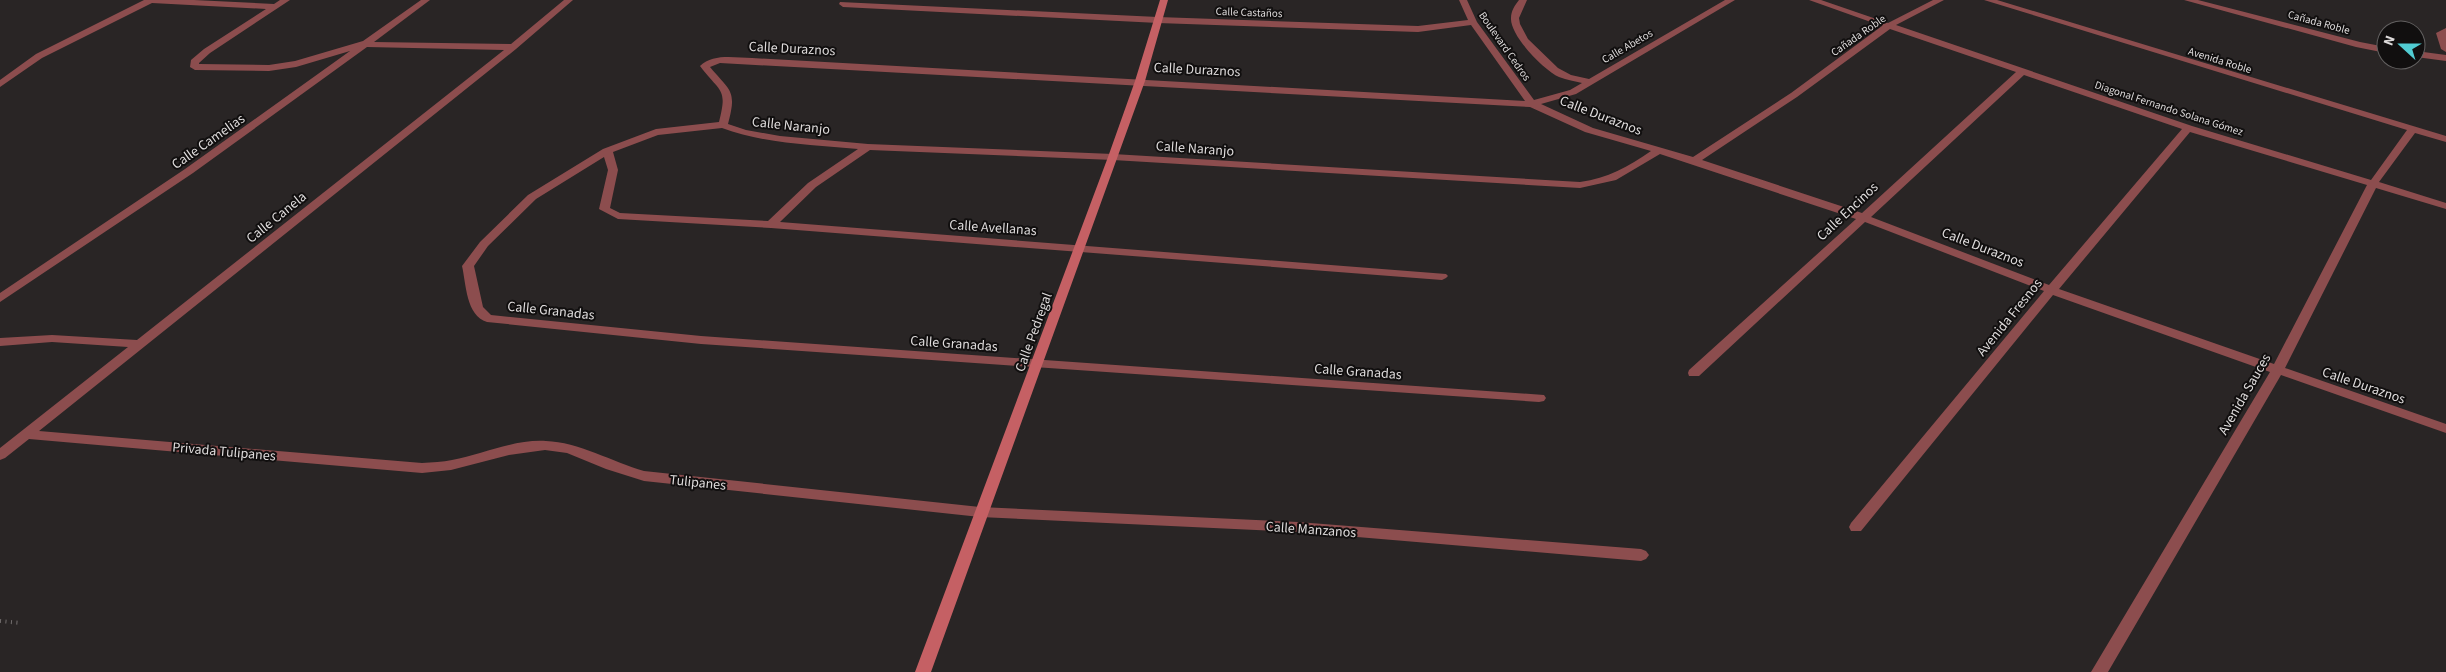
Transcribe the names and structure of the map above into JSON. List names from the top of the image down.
{
  "streets": {
    "street": [
      "Calle Castaños",
      "Cañada Roble",
      "Boulevard Cedros",
      "Calle Abetos",
      "Calle Duraznos",
      "Avenida Roble",
      "Diagonal Fernando Solana Gómez",
      "Calle Naranjo",
      "Calle Camelias",
      "Calle Encinos",
      "Calle Canela",
      "Calle Avellanas",
      "Calle Granadas",
      "Avenida Fresnos",
      "Calle Pedregal",
      "Avenida Sauces",
      "Privada Tulipanes",
      "Tulipanes",
      "Calle Manzanos"
    ]
  },
  "crossings": [
    ["Calle Castaños", "Boulevard Cedros"],
    ["Calle Castaños", "Calle Pedregal"],
    ["Cañada Roble", "Calle Duraznos"],
    ["Cañada Roble", "Diagonal Fernando Solana Gómez"],
    ["Boulevard Cedros", "Calle Abetos"],
    ["Boulevard Cedros", "Calle Duraznos"],
    ["Calle Abetos", "Calle Duraznos"],
    ["Calle Duraznos", "Calle Naranjo"],
    ["Calle Duraznos", "Calle Encinos"],
    ["Calle Duraznos", "Avenida Fresnos"],
    ["Calle Duraznos", "Calle Pedregal"],
    ["Calle Duraznos", "Avenida Sauces"],
    ["Avenida Roble", "Avenida Sauces"],
    ["Diagonal Fernando Solana Gómez", "Calle Encinos"],
    ["Diagonal Fernando Solana Gómez", "Avenida Fresnos"],
    ["Diagonal Fernando Solana Gómez", "Avenida Sauces"],
    ["Calle Naranjo", "Calle Pedregal"],
    ["Calle Canela", "Privada Tulipanes"],
    ["Calle Avellanas", "Calle Granadas"],
    ["Calle Avellanas", "Calle Pedregal"],
    ["Calle Granadas", "Calle Pedregal"],
    ["Calle Pedregal", "Tulipanes"],
    ["Calle Pedregal", "Calle Manzanos"],
    ["Privada Tulipanes", "Tulipanes"],
    ["Tulipanes", "Calle Manzanos"]
  ],
  "north": "left"
}
